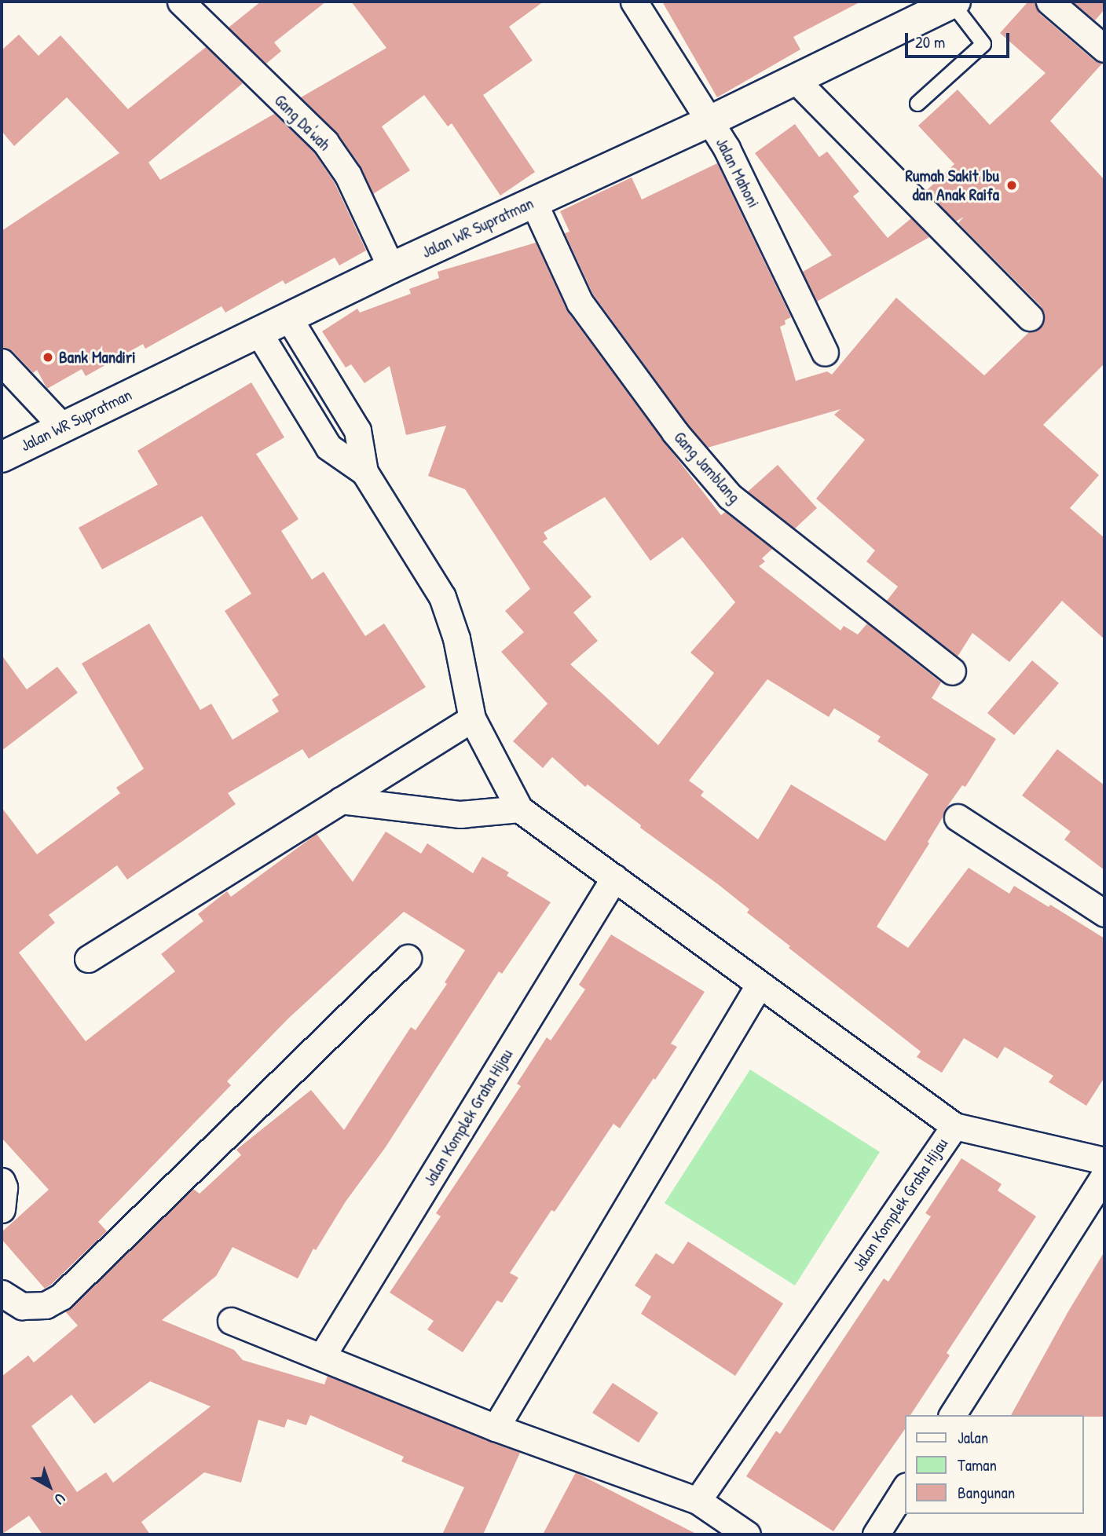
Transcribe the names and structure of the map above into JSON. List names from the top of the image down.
{
  "streets": {
    "main road": ["Jalan WR Supratman"],
    "street": [
      "Gang Da'wah",
      "Jalan Mahoni",
      "Gang Jamblang",
      "Jalan Komplek Graha Hijau"
    ]
  },
  "crossings": [
    ["Gang Da'wah", "Jalan WR Supratman"],
    ["Jalan Mahoni", "Jalan WR Supratman"],
    ["Jalan WR Supratman", "Gang Jamblang"],
    ["Jalan WR Supratman", "Jalan Komplek Graha Hijau"]
  ],
  "places": ["Rumah Sakit Ibu dan Anak Raifa", "Bank Mandiri"],
  "legend": ["Jalan", "Taman", "Bangunan"],
  "scale_bar": "20 m",
  "north": "bottom right"
}
